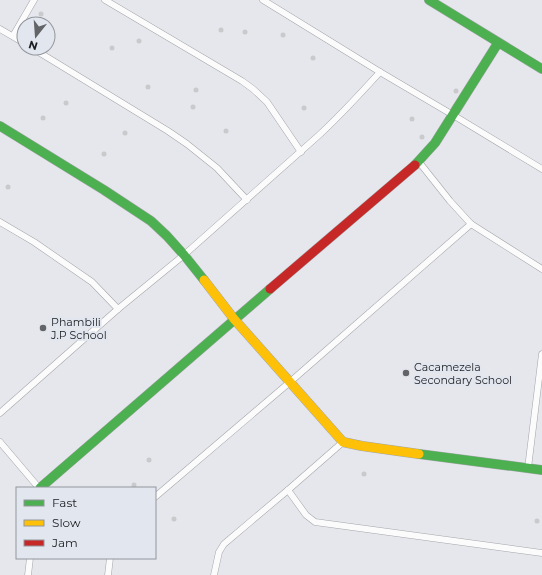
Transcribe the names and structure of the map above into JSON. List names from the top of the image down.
{
  "places": ["Phambili J.P School", "Cacamezela Secondary School"],
  "legend": ["Fast", "Slow", "Jam"],
  "north": "bottom"
}
